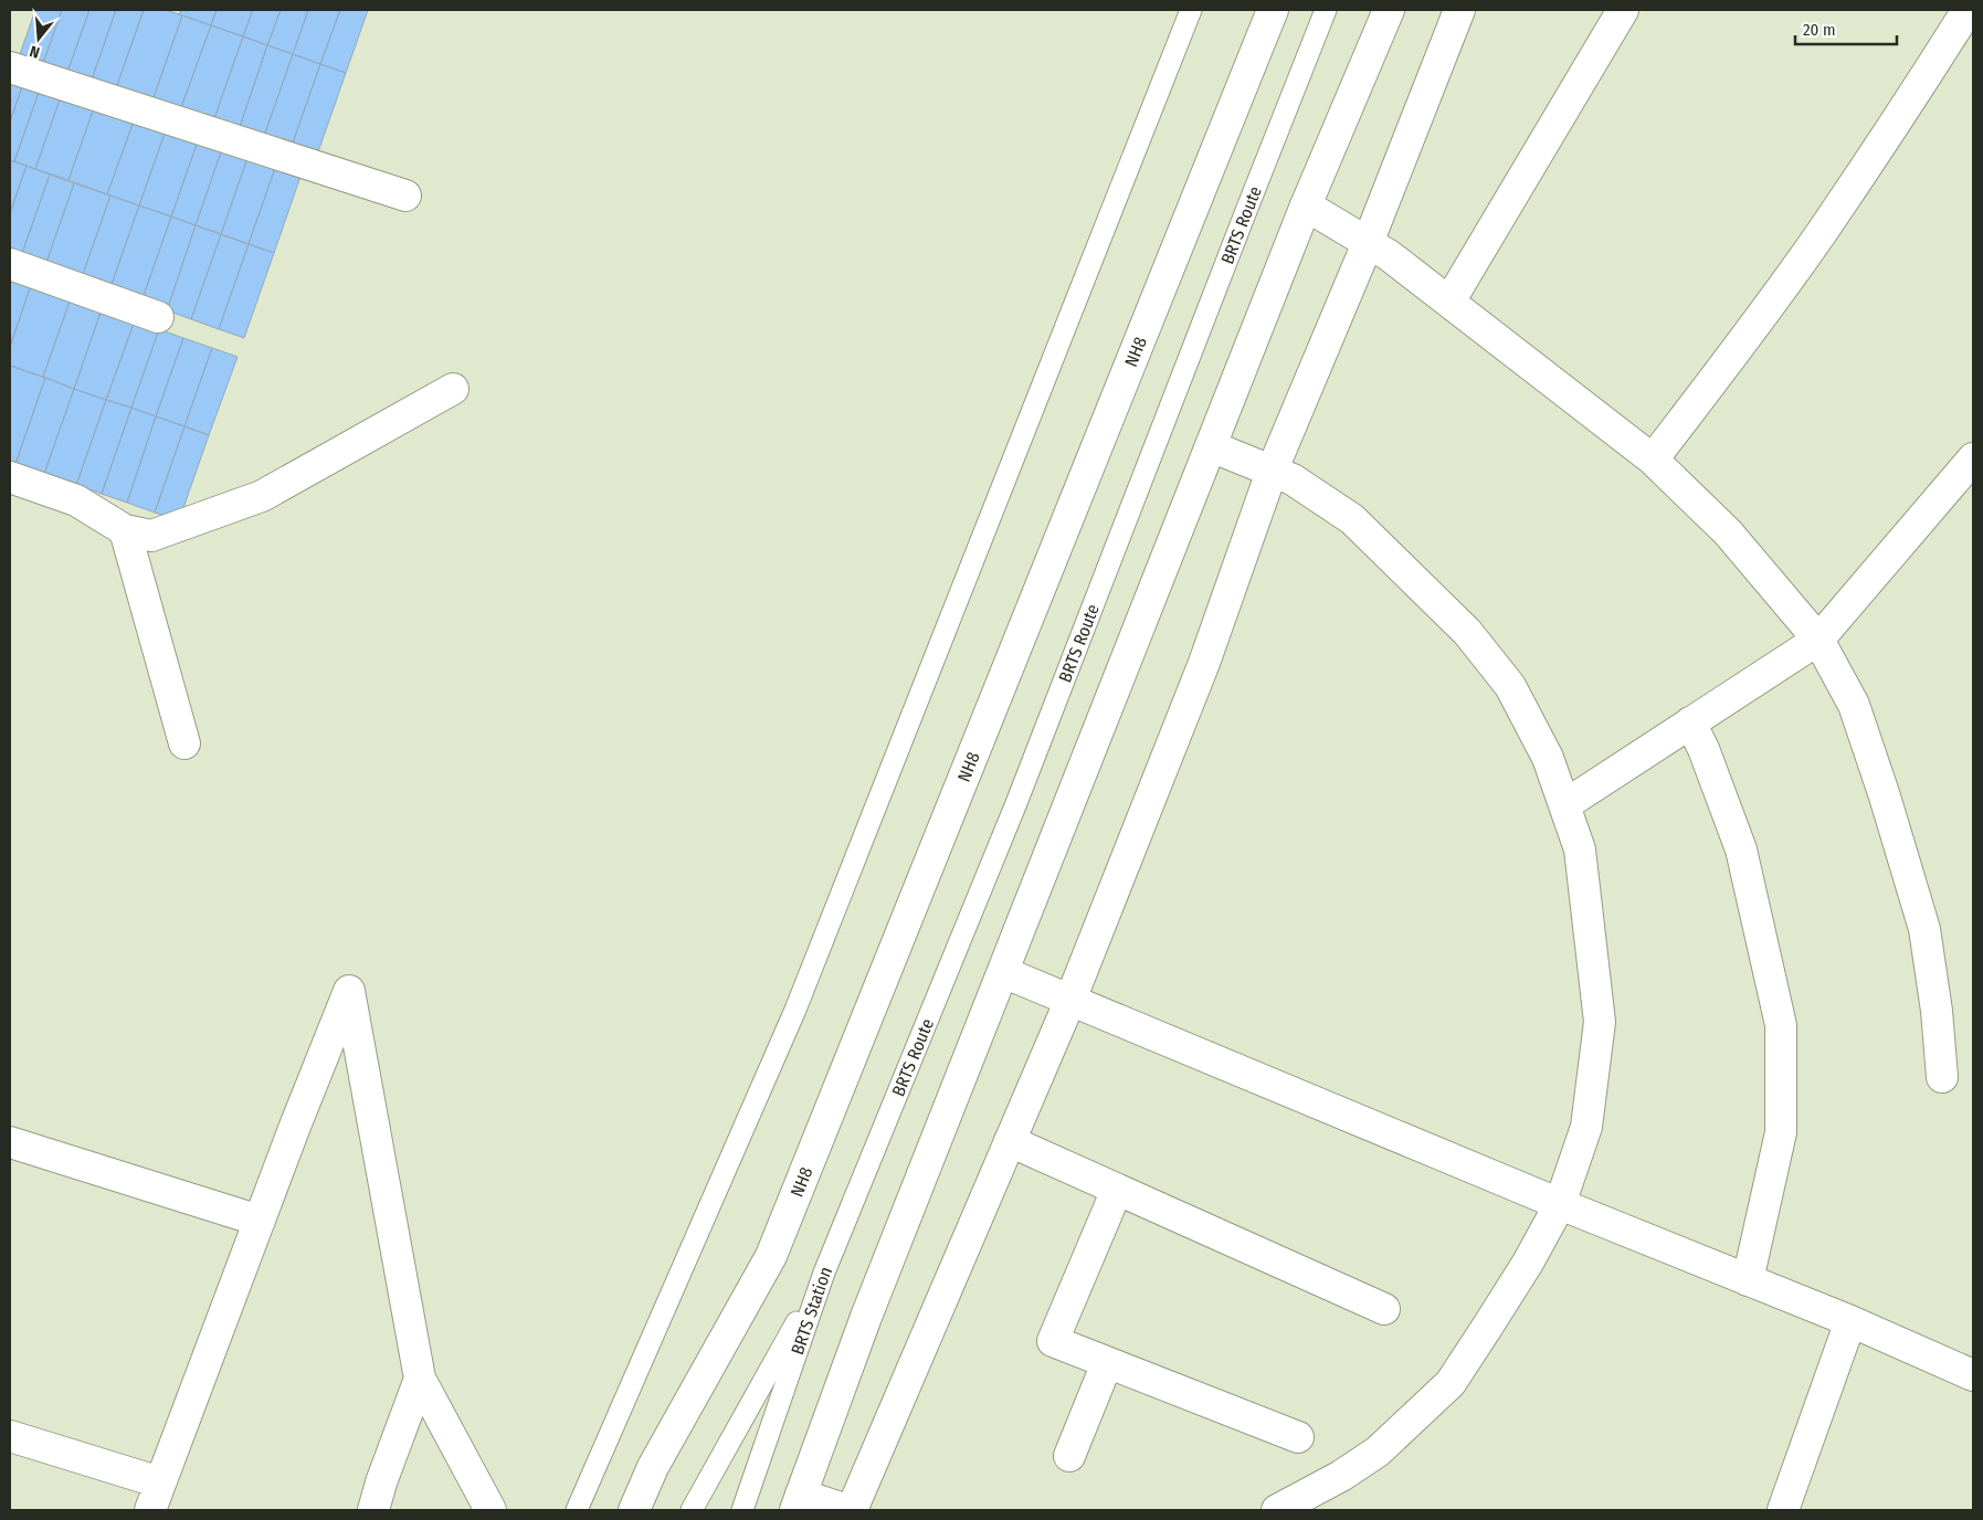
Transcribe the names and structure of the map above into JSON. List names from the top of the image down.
{
  "streets": {
    "street": ["NH8"],
    "lane": ["BRTS Route", "BRTS Station"]
  },
  "crossings": [
    ["BRTS Route", "BRTS Station"]
  ],
  "scale_bar": "20 m",
  "north": "bottom"
}
